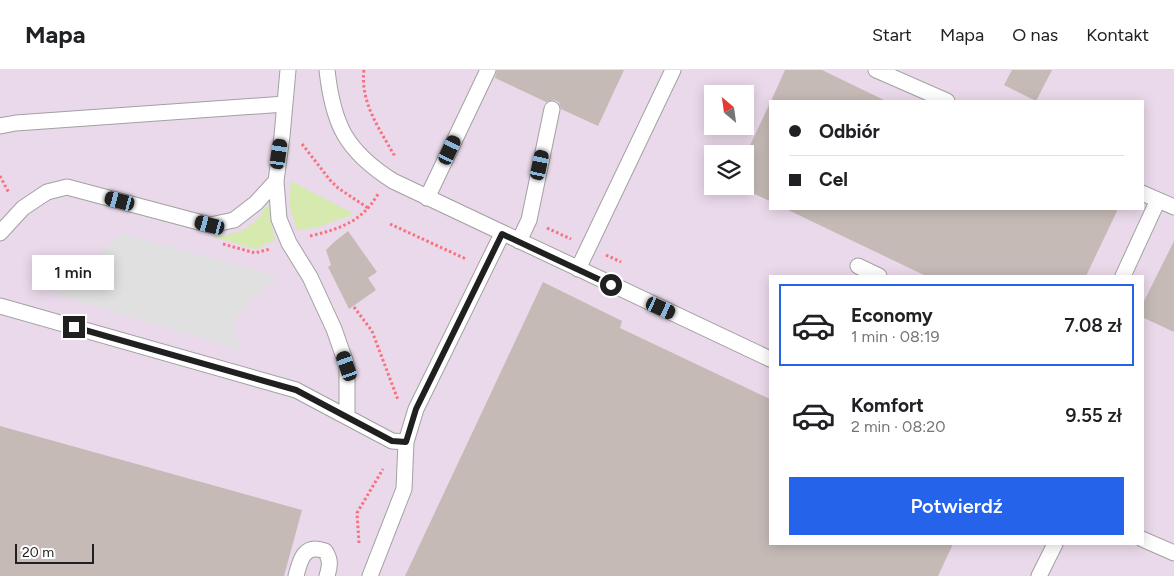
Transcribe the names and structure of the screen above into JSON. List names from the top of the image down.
{
  "scale_bar": "20 m",
  "north": "top left",
  "page": {
    "header": "Mapa",
    "nav": [
      "Start",
      "Mapa",
      "O nas",
      "Kontakt"
    ],
    "banner": ["Odbiór", "Cel"],
    "bubble": "1 min",
    "list": [
      {
        "name": "Economy",
        "note": "1 min · 08:19",
        "value": "7.08 zł"
      },
      {
        "name": "Komfort",
        "note": "2 min · 08:20",
        "value": "9.55 zł"
      }
    ],
    "buttons": "Potwierdź",
    "scale": "20 m"
  }
}
